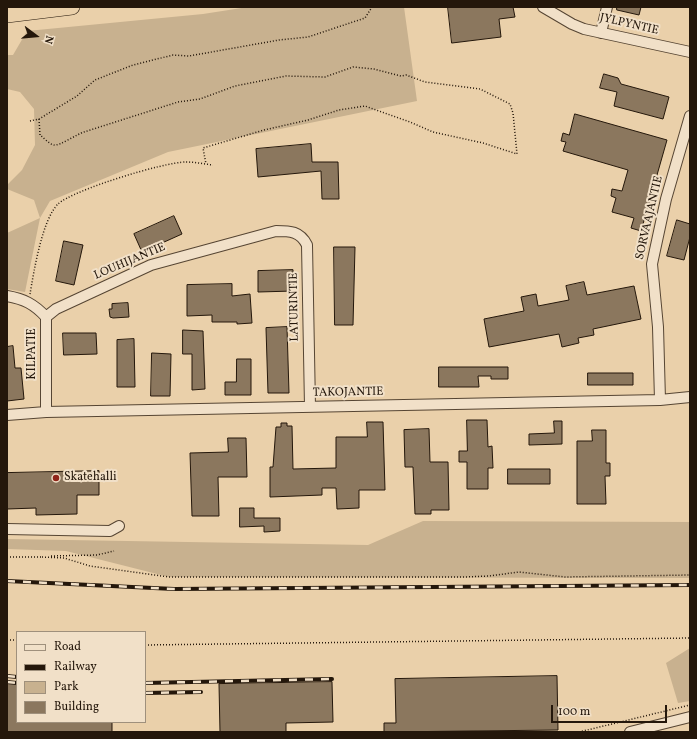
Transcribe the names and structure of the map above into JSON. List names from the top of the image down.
{
  "streets": {
    "street": [
      "JYLPYNTIE",
      "SORVAAJANTIE",
      "LOUHIJANTIE",
      "LATURINTIE",
      "KILPATIE",
      "TAKOJANTIE"
    ]
  },
  "crossings": [
    ["SORVAAJANTIE", "TAKOJANTIE"],
    ["LOUHIJANTIE", "LATURINTIE"],
    ["LOUHIJANTIE", "KILPATIE"],
    ["LATURINTIE", "TAKOJANTIE"],
    ["KILPATIE", "TAKOJANTIE"]
  ],
  "places": ["Skatehalli"],
  "legend": [
    "Road",
    "Railway",
    "Park",
    "Building"
  ],
  "scale_bar": "100 m",
  "north": "right"
}
